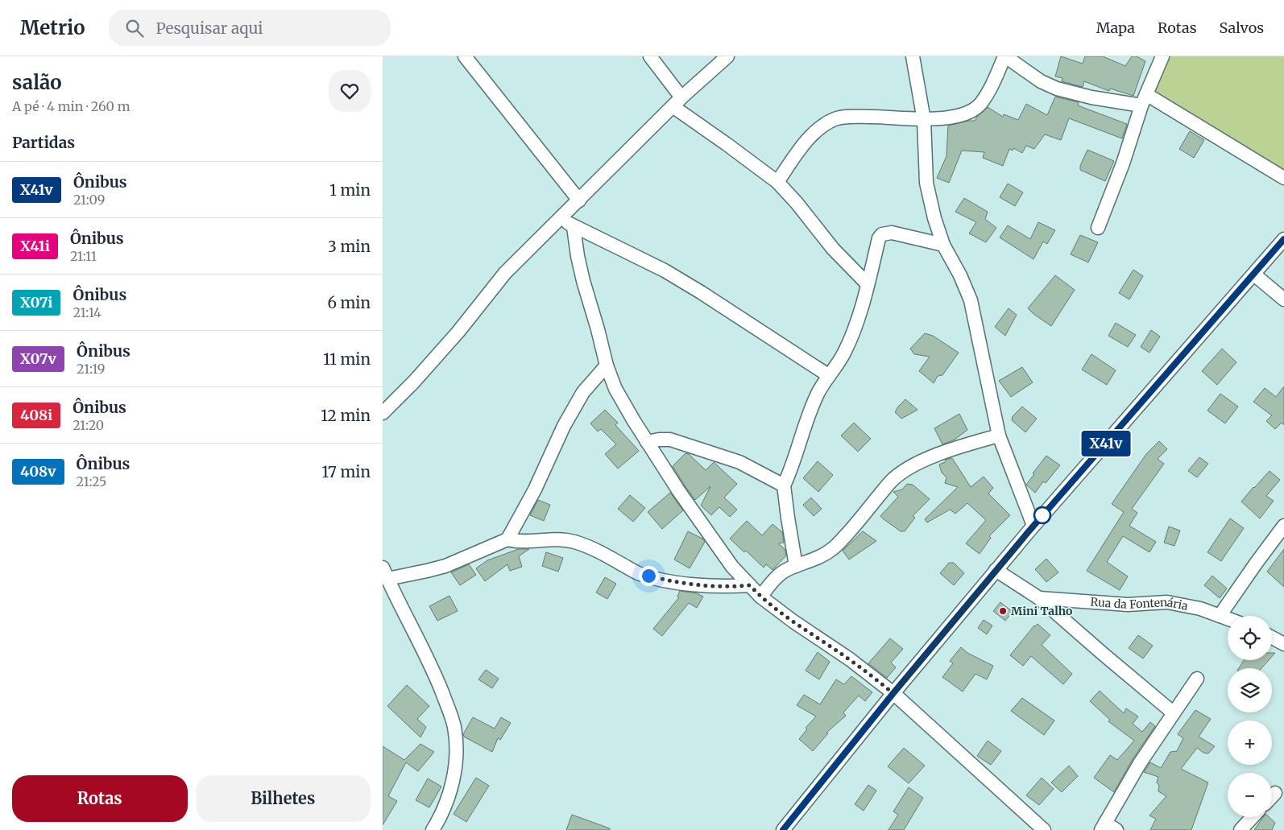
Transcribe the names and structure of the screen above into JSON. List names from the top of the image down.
{
  "streets": {
    "street": ["Rua da Fontenária"]
  },
  "places": ["Mini Talho"],
  "lines": ["bus line X41v"],
  "page": {
    "header": "Metrio",
    "search": "Pesquisar aqui",
    "nav": ["Mapa", "Rotas", "Salvos"],
    "heading": [
      ["salão", "A pé · 4 min · 260 m"],
      "Partidas"
    ],
    "on_map": "X41v",
    "list": [
      {
        "mark": "X41v",
        "name": "Ônibus",
        "note": "21:09",
        "value": "1 min"
      },
      {
        "mark": "X41i",
        "name": "Ônibus",
        "note": "21:11",
        "value": "3 min"
      },
      {
        "mark": "X07i",
        "name": "Ônibus",
        "note": "21:14",
        "value": "6 min"
      },
      {
        "mark": "X07v",
        "name": "Ônibus",
        "note": "21:19",
        "value": "11 min"
      },
      {
        "mark": "408i",
        "name": "Ônibus",
        "note": "21:20",
        "value": "12 min"
      },
      {
        "mark": "408v",
        "name": "Ônibus",
        "note": "21:25",
        "value": "17 min"
      }
    ],
    "map_buttons": ["+", "−"],
    "buttons": ["Rotas", "Bilhetes"]
  }
}
